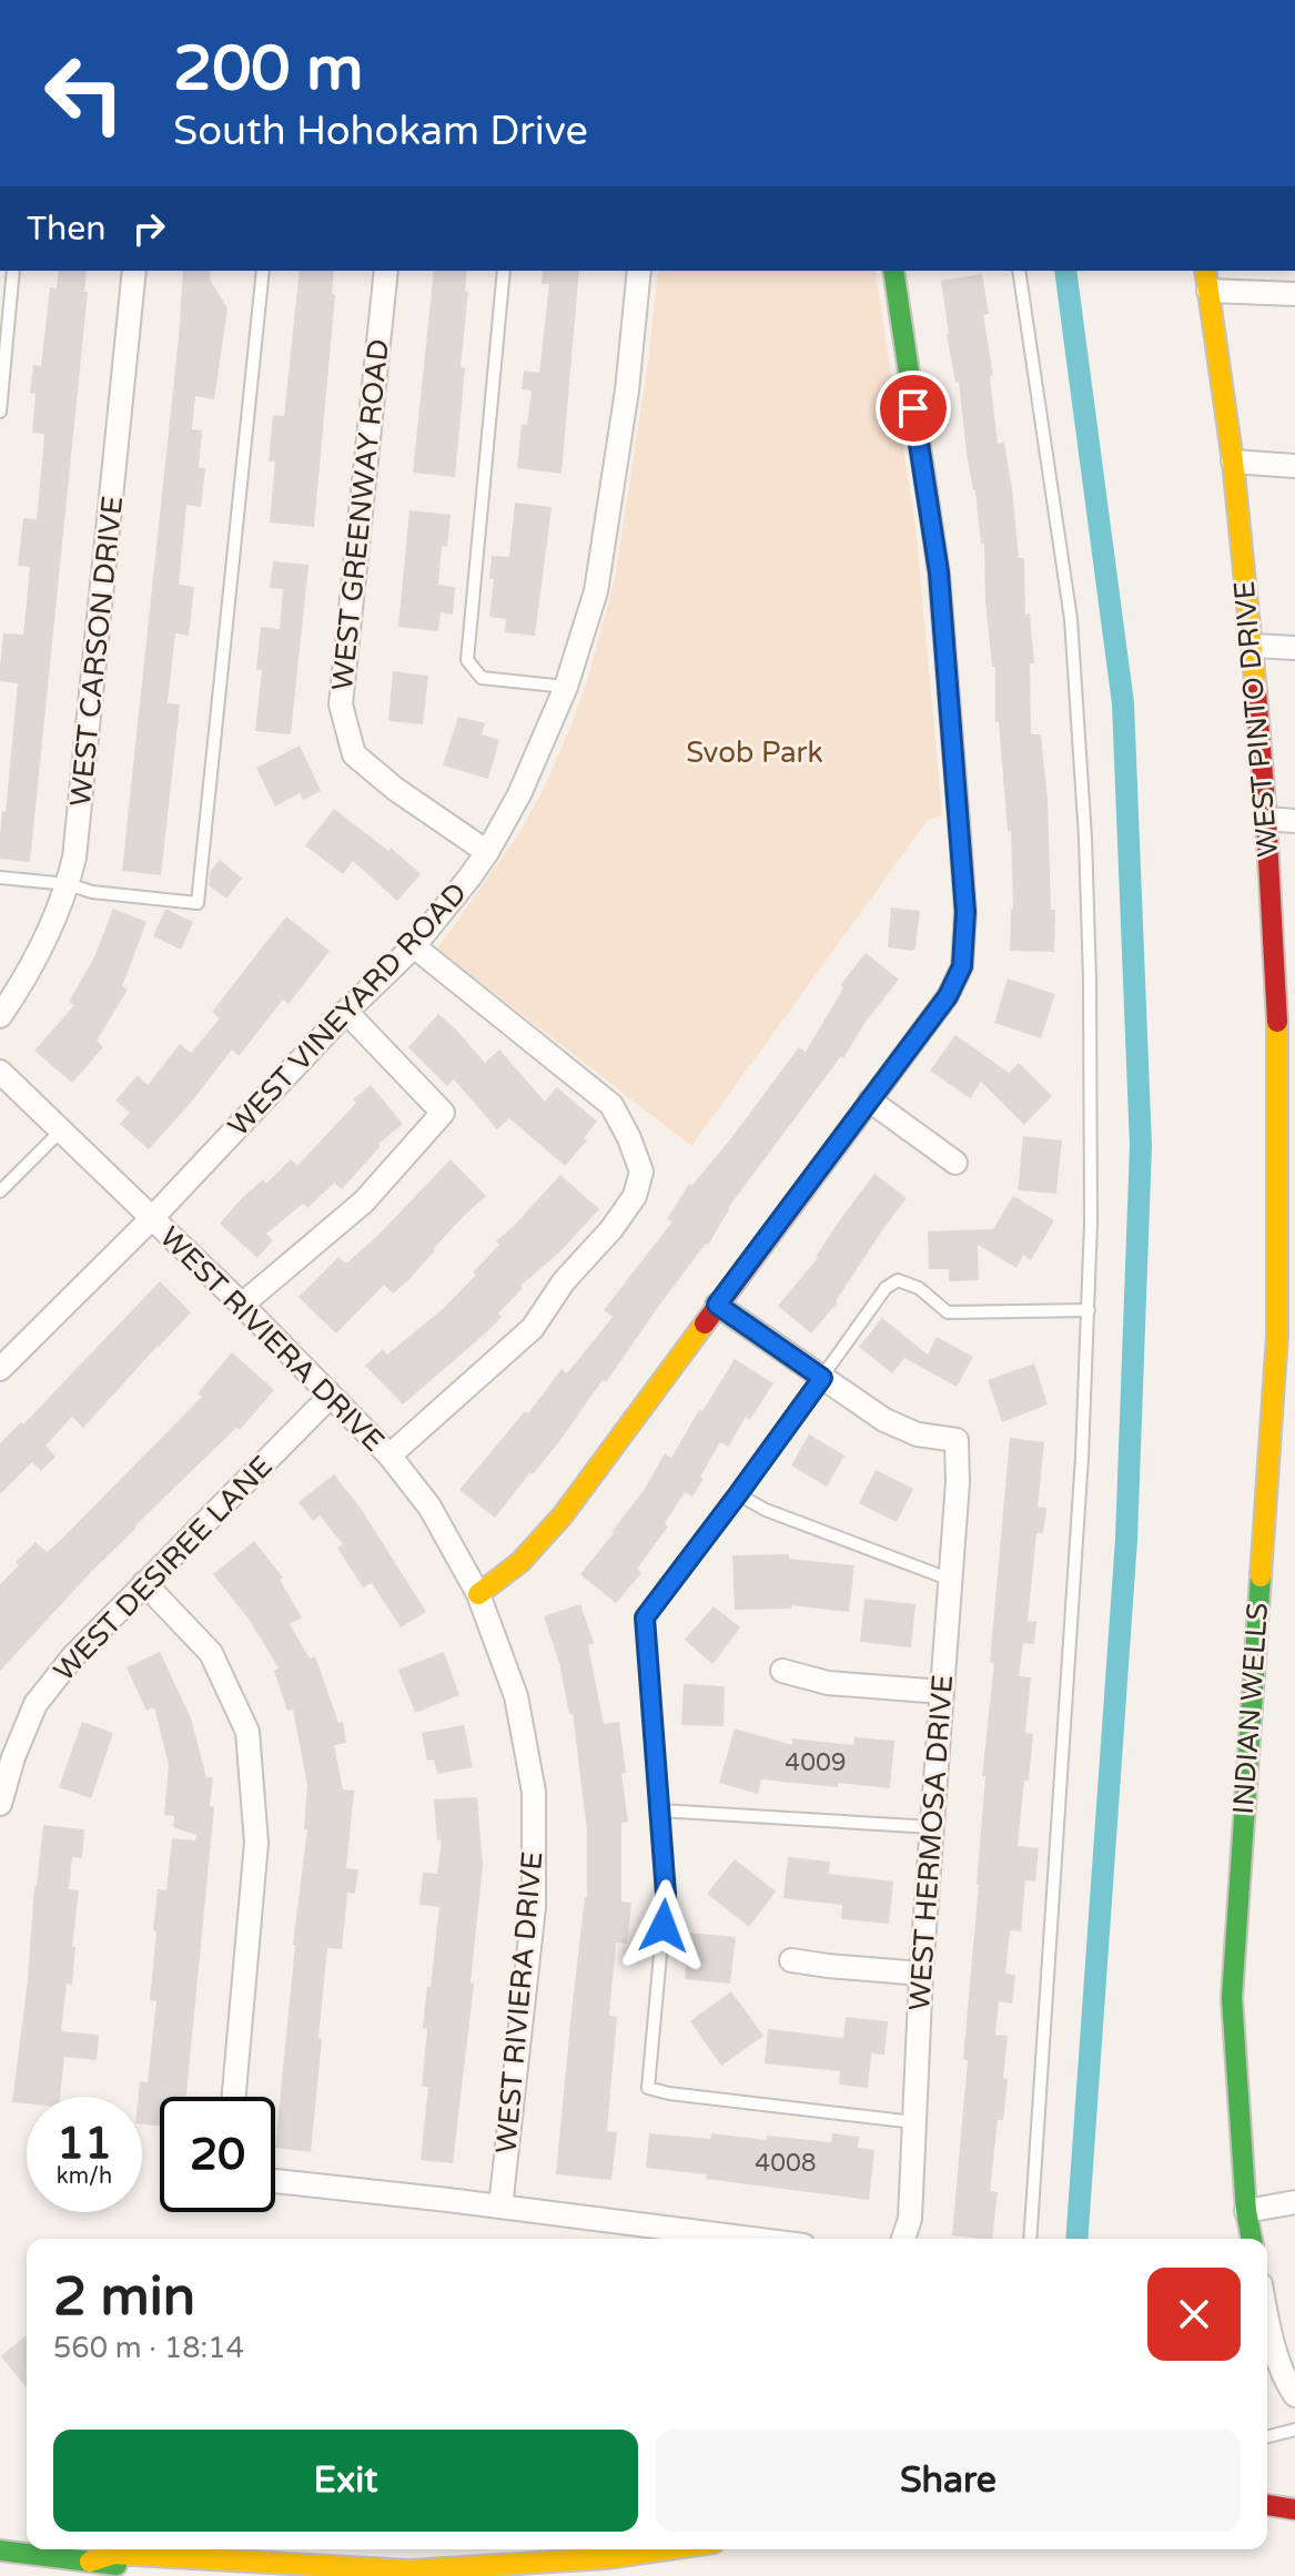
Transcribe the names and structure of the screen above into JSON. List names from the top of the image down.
{
  "streets": {
    "main road": ["WEST PINTO DRIVE", "INDIAN WELLS"],
    "street": [
      "WEST GREENWAY ROAD",
      "WEST CARSON DRIVE",
      "WEST VINEYARD ROAD",
      "WEST RIVIERA DRIVE",
      "WEST DESIREE LANE",
      "WEST HERMOSA DRIVE"
    ]
  },
  "crossings": [
    ["WEST GREENWAY ROAD", "WEST VINEYARD ROAD"],
    ["WEST PINTO DRIVE", "INDIAN WELLS"],
    ["WEST VINEYARD ROAD", "WEST RIVIERA DRIVE"],
    ["WEST RIVIERA DRIVE", "WEST DESIREE LANE"]
  ],
  "parks": ["Svob Park"],
  "house_numbers": ["4009", "4008"],
  "page": {
    "turn": ["200 m", "South Hohokam Drive"],
    "then": "Then",
    "speed": "11 km/h",
    "limit": "20",
    "heading": ["2 min", "560 m · 18:14"],
    "buttons": ["Exit", "Share"]
  }
}
